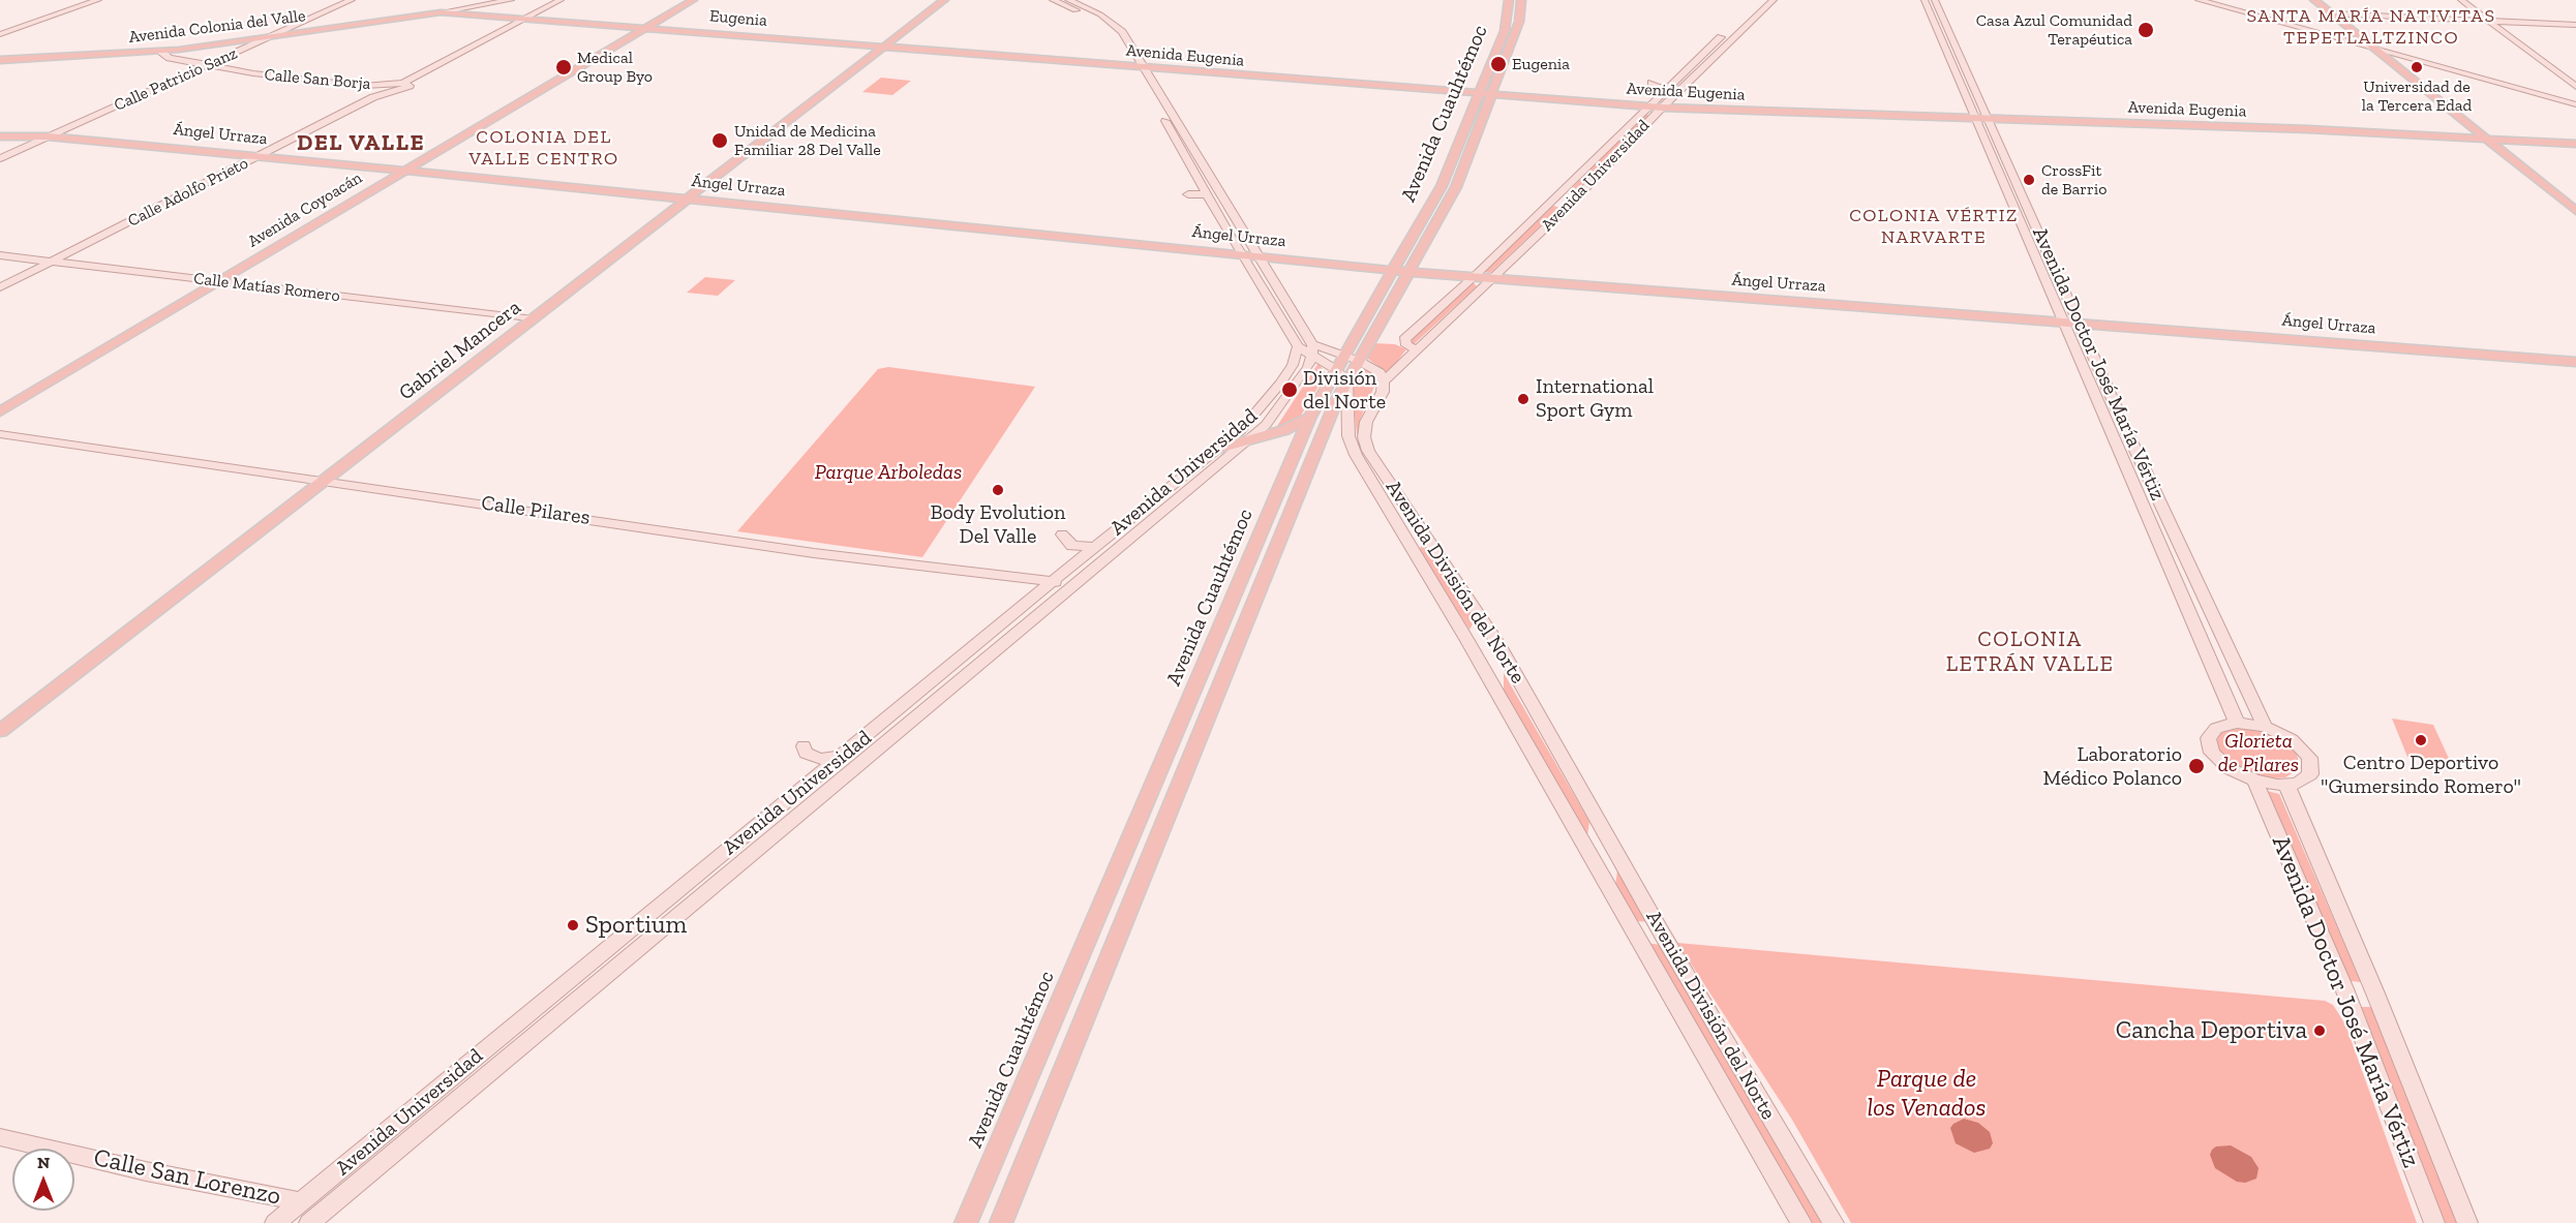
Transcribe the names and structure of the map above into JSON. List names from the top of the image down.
{
  "streets": {
    "main road": [
      "Eugenia",
      "Avenida Colonia del Valle",
      "Avenida Eugenia",
      "Calle Patricio Sanz",
      "Calle San Borja",
      "Avenida Cuauhtémoc",
      "Ángel Urraza",
      "Avenida Universidad",
      "Calle Adolfo Prieto",
      "Avenida Coyoacán",
      "Calle Matías Romero",
      "Gabriel Mancera",
      "Avenida Doctor José María Vértiz",
      "Calle Pilares",
      "Avenida División del Norte",
      "Calle San Lorenzo"
    ]
  },
  "crossings": [
    ["Eugenia", "Avenida Colonia del Valle"],
    ["Eugenia", "Avenida Eugenia"],
    ["Eugenia", "Calle Adolfo Prieto"],
    ["Eugenia", "Avenida Coyoacán"],
    ["Eugenia", "Gabriel Mancera"],
    ["Avenida Colonia del Valle", "Calle Patricio Sanz"],
    ["Avenida Colonia del Valle", "Calle San Borja"],
    ["Avenida Eugenia", "Avenida Cuauhtémoc"],
    ["Avenida Eugenia", "Avenida Universidad"],
    ["Avenida Eugenia", "Gabriel Mancera"],
    ["Avenida Eugenia", "Avenida Doctor José María Vértiz"],
    ["Calle Patricio Sanz", "Calle San Borja"],
    ["Calle Patricio Sanz", "Ángel Urraza"],
    ["Calle San Borja", "Calle Adolfo Prieto"],
    ["Avenida Cuauhtémoc", "Ángel Urraza"],
    ["Avenida Cuauhtémoc", "Avenida División del Norte"],
    ["Ángel Urraza", "Avenida Universidad"],
    ["Ángel Urraza", "Calle Adolfo Prieto"],
    ["Ángel Urraza", "Avenida Coyoacán"],
    ["Ángel Urraza", "Gabriel Mancera"],
    ["Ángel Urraza", "Avenida Doctor José María Vértiz"],
    ["Avenida Universidad", "Calle Pilares"],
    ["Avenida Universidad", "Avenida División del Norte"],
    ["Avenida Universidad", "Calle San Lorenzo"],
    ["Calle Adolfo Prieto", "Calle Matías Romero"],
    ["Avenida Coyoacán", "Calle Matías Romero"],
    ["Calle Matías Romero", "Gabriel Mancera"],
    ["Gabriel Mancera", "Calle Pilares"]
  ],
  "districts": [
    "SANTA MARÍA NATIVITAS TEPETLALTZINCO",
    "COLONIA DEL VALLE CENTRO",
    "DEL VALLE",
    "COLONIA VÉRTIZ NARVARTE",
    "COLONIA LETRÁN VALLE"
  ],
  "parks": ["Parque Arboledas", "Glorieta de Pilares", "Parque de los Venados"],
  "places": [
    "Casa Azul Comunidad Terapéutica",
    "Eugenia",
    "Medical Group Byo",
    "Universidad de la Tercera Edad",
    "Unidad de Medicina Familiar 28 Del Valle",
    "CrossFit de Barrio",
    "División del Norte",
    "International Sport Gym",
    "Body Evolution Del Valle",
    "Centro Deportivo \"Gumersindo Romero\"",
    "Laboratorio Médico Polanco",
    "Sportium",
    "Cancha Deportiva"
  ],
  "north": "top"
}
